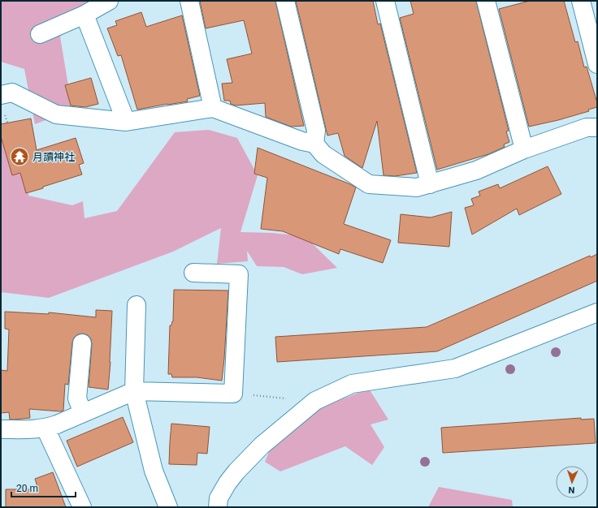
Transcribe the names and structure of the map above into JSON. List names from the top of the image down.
{
  "places": {
    "temple": ["月讀神社"]
  },
  "scale_bar": "20 m",
  "north": "bottom"
}
